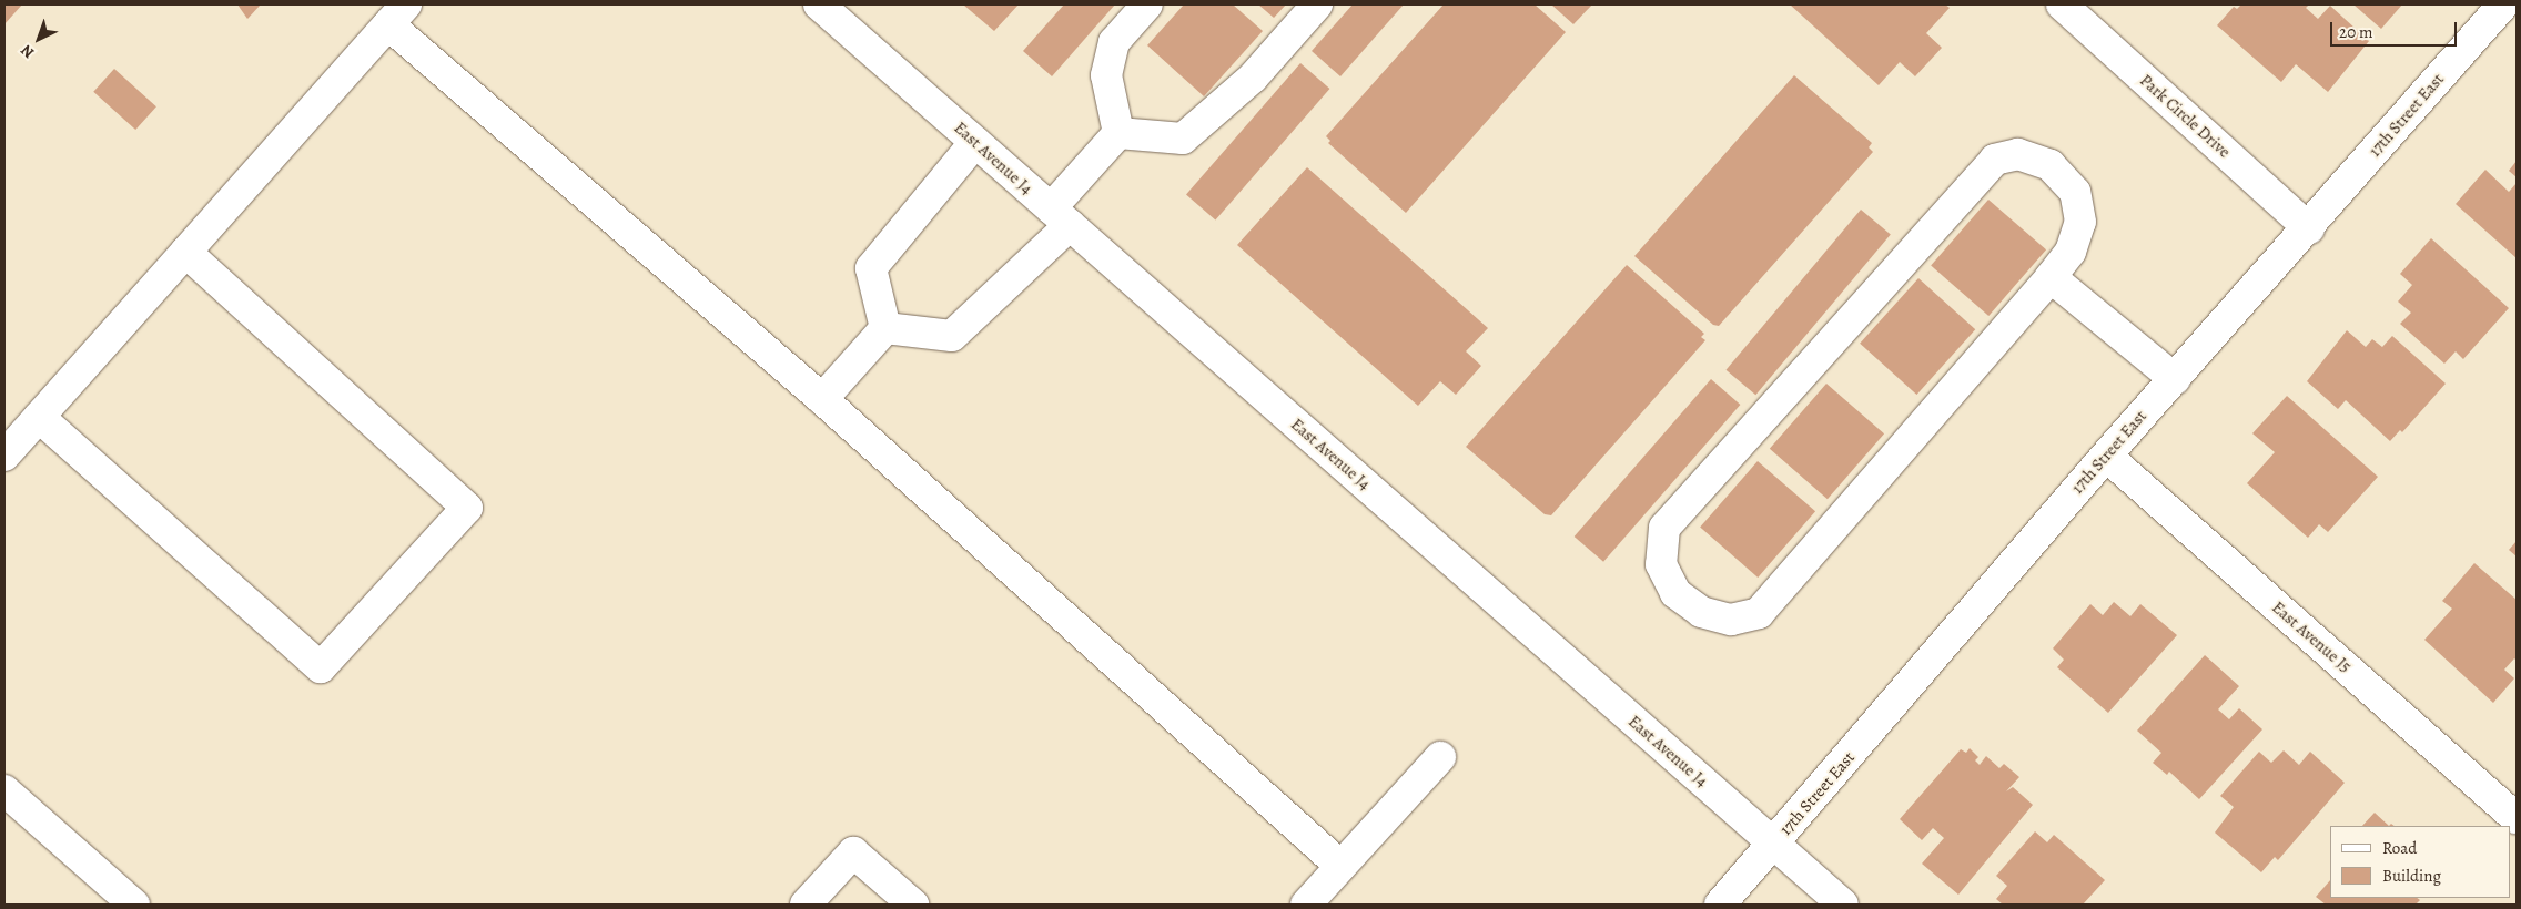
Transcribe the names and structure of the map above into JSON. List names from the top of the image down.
{
  "streets": {
    "street": [
      "17th Street East",
      "Park Circle Drive",
      "East Avenue J4",
      "East Avenue J5"
    ]
  },
  "crossings": [
    ["17th Street East", "Park Circle Drive"],
    ["17th Street East", "East Avenue J4"],
    ["17th Street East", "East Avenue J5"]
  ],
  "legend": ["Road", "Building"],
  "scale_bar": "20 m",
  "north": "bottom left"
}
